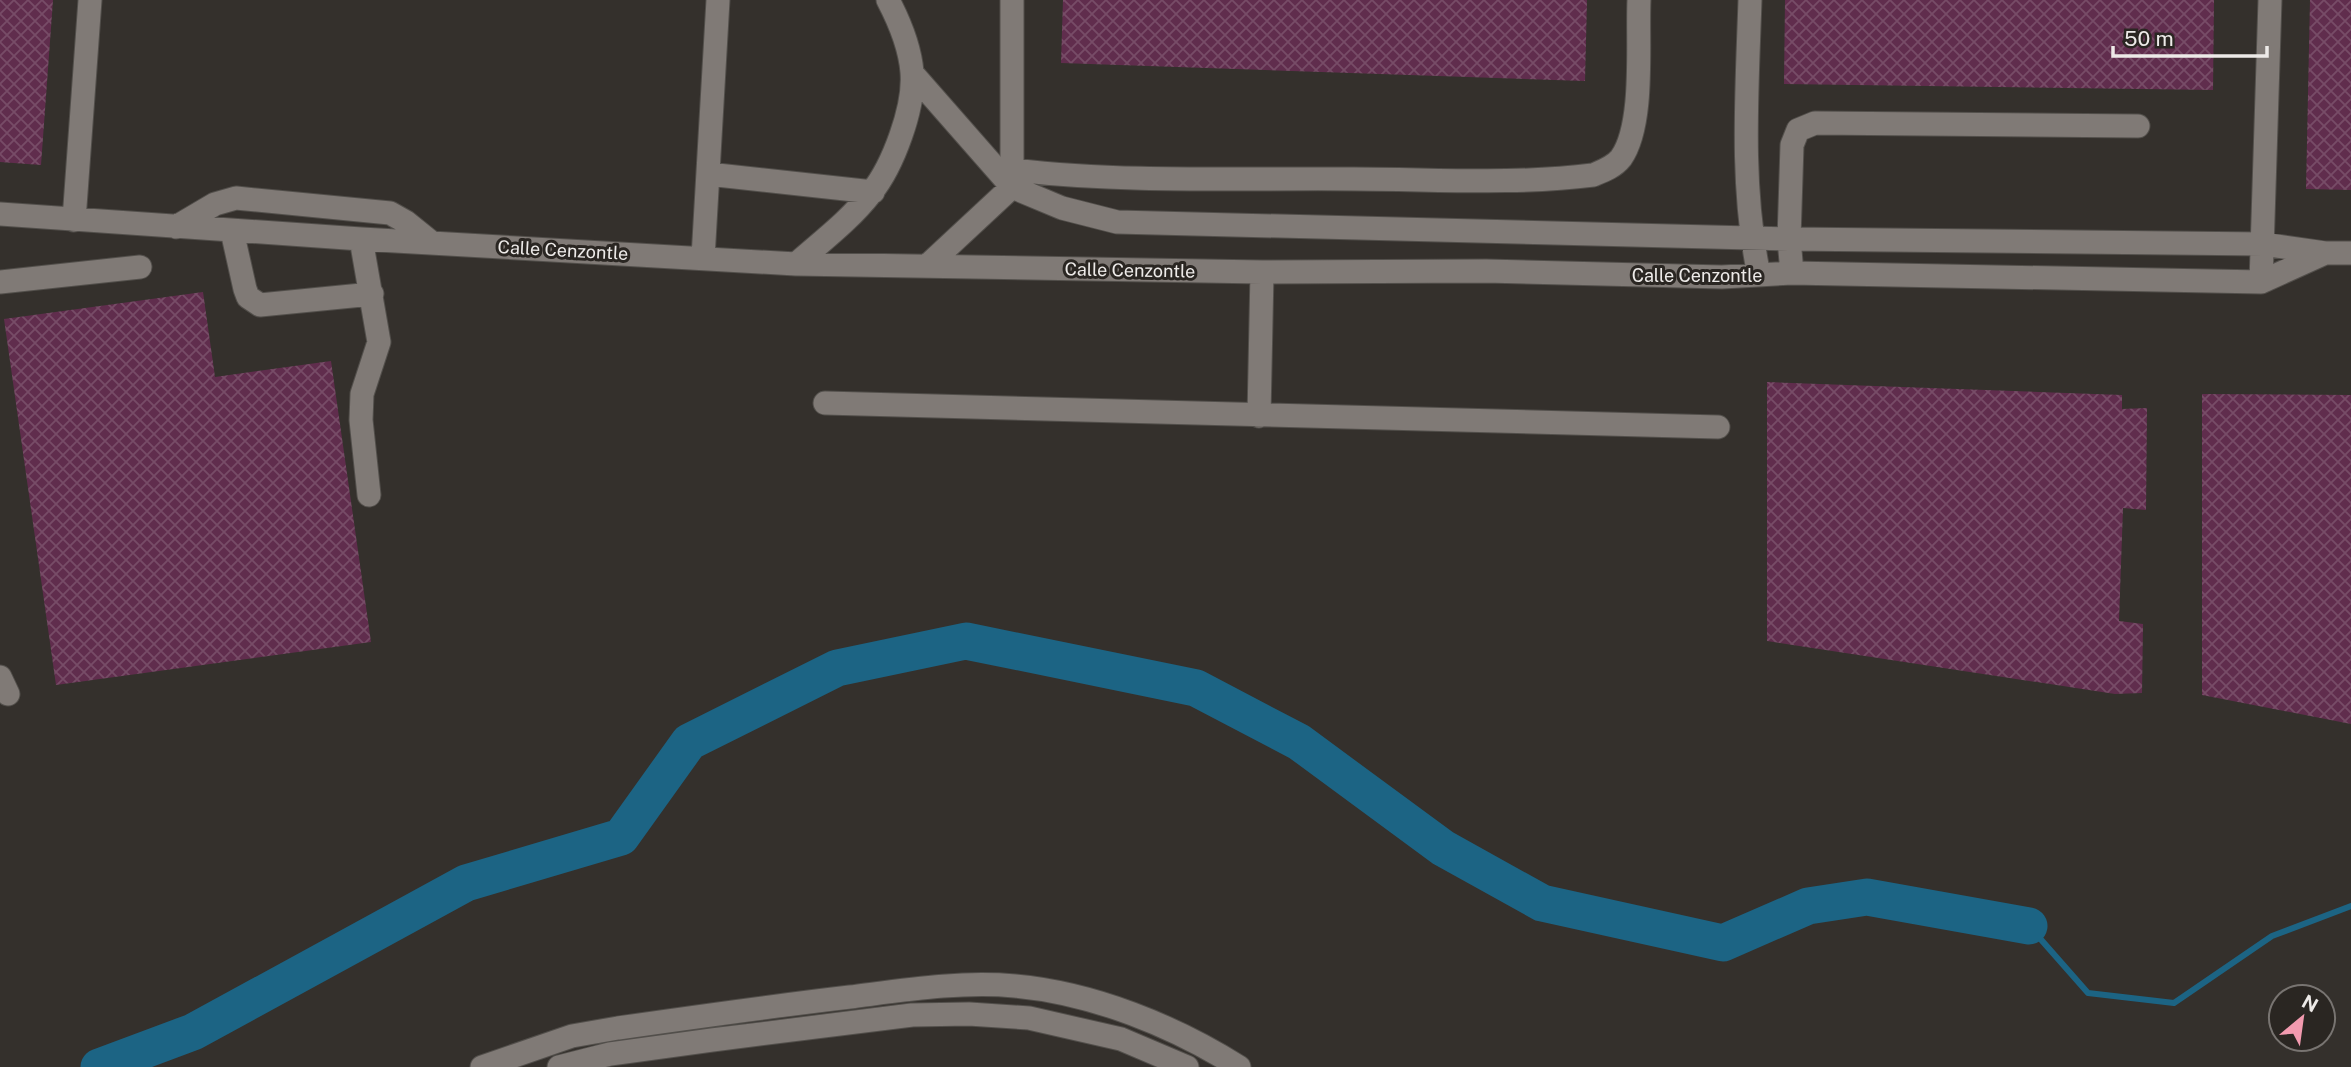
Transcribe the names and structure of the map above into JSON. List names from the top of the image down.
{
  "streets": {
    "street": ["Calle Cenzontle"]
  },
  "scale_bar": "50 m",
  "north": "top right"
}
